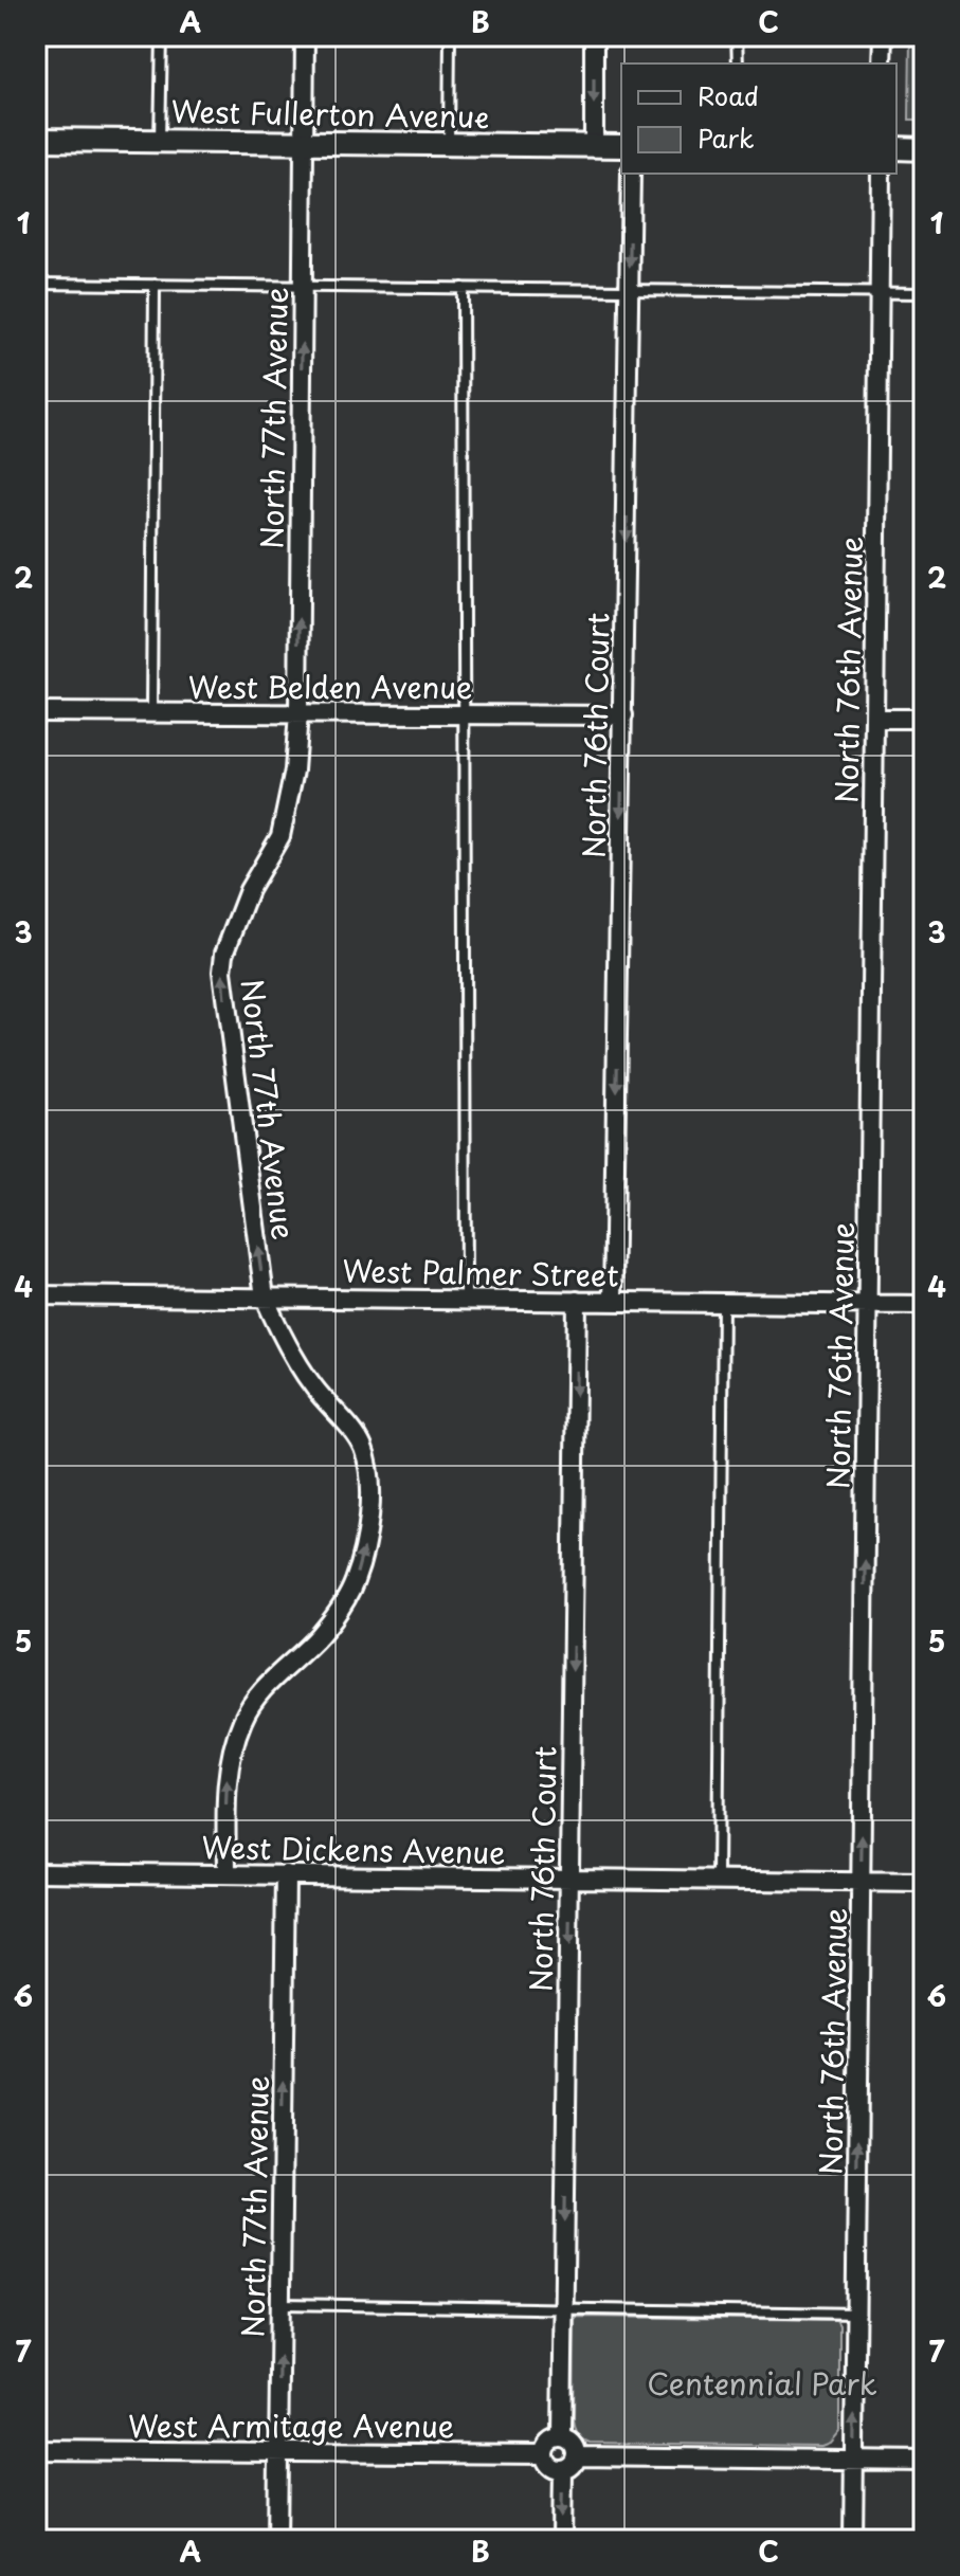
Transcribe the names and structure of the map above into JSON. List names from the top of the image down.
{
  "streets": {
    "street": [
      "West Fullerton Avenue",
      "North 77th Avenue",
      "North 76th Avenue",
      "West Belden Avenue",
      "North 76th Court",
      "West Palmer Street",
      "West Dickens Avenue",
      "West Armitage Avenue"
    ]
  },
  "crossings": [
    ["West Fullerton Avenue", "North 77th Avenue"],
    ["North 77th Avenue", "West Belden Avenue"],
    ["North 77th Avenue", "West Palmer Street"],
    ["North 77th Avenue", "West Dickens Avenue"],
    ["North 77th Avenue", "West Armitage Avenue"],
    ["North 76th Avenue", "West Palmer Street"],
    ["North 76th Avenue", "West Dickens Avenue"],
    ["West Belden Avenue", "North 76th Court"],
    ["North 76th Court", "West Palmer Street"],
    ["North 76th Court", "West Dickens Avenue"],
    ["North 76th Court", "West Armitage Avenue"]
  ],
  "one_way": ["North 77th Avenue", "North 76th Avenue", "North 76th Court"],
  "parks": ["Centennial Park"],
  "legend": ["Road", "Park"],
  "grid": {
    "columns": ["A", "B", "C"],
    "rows": [
      "1",
      "2",
      "3",
      "4",
      "5",
      "6",
      "7"
    ]
  }
}
